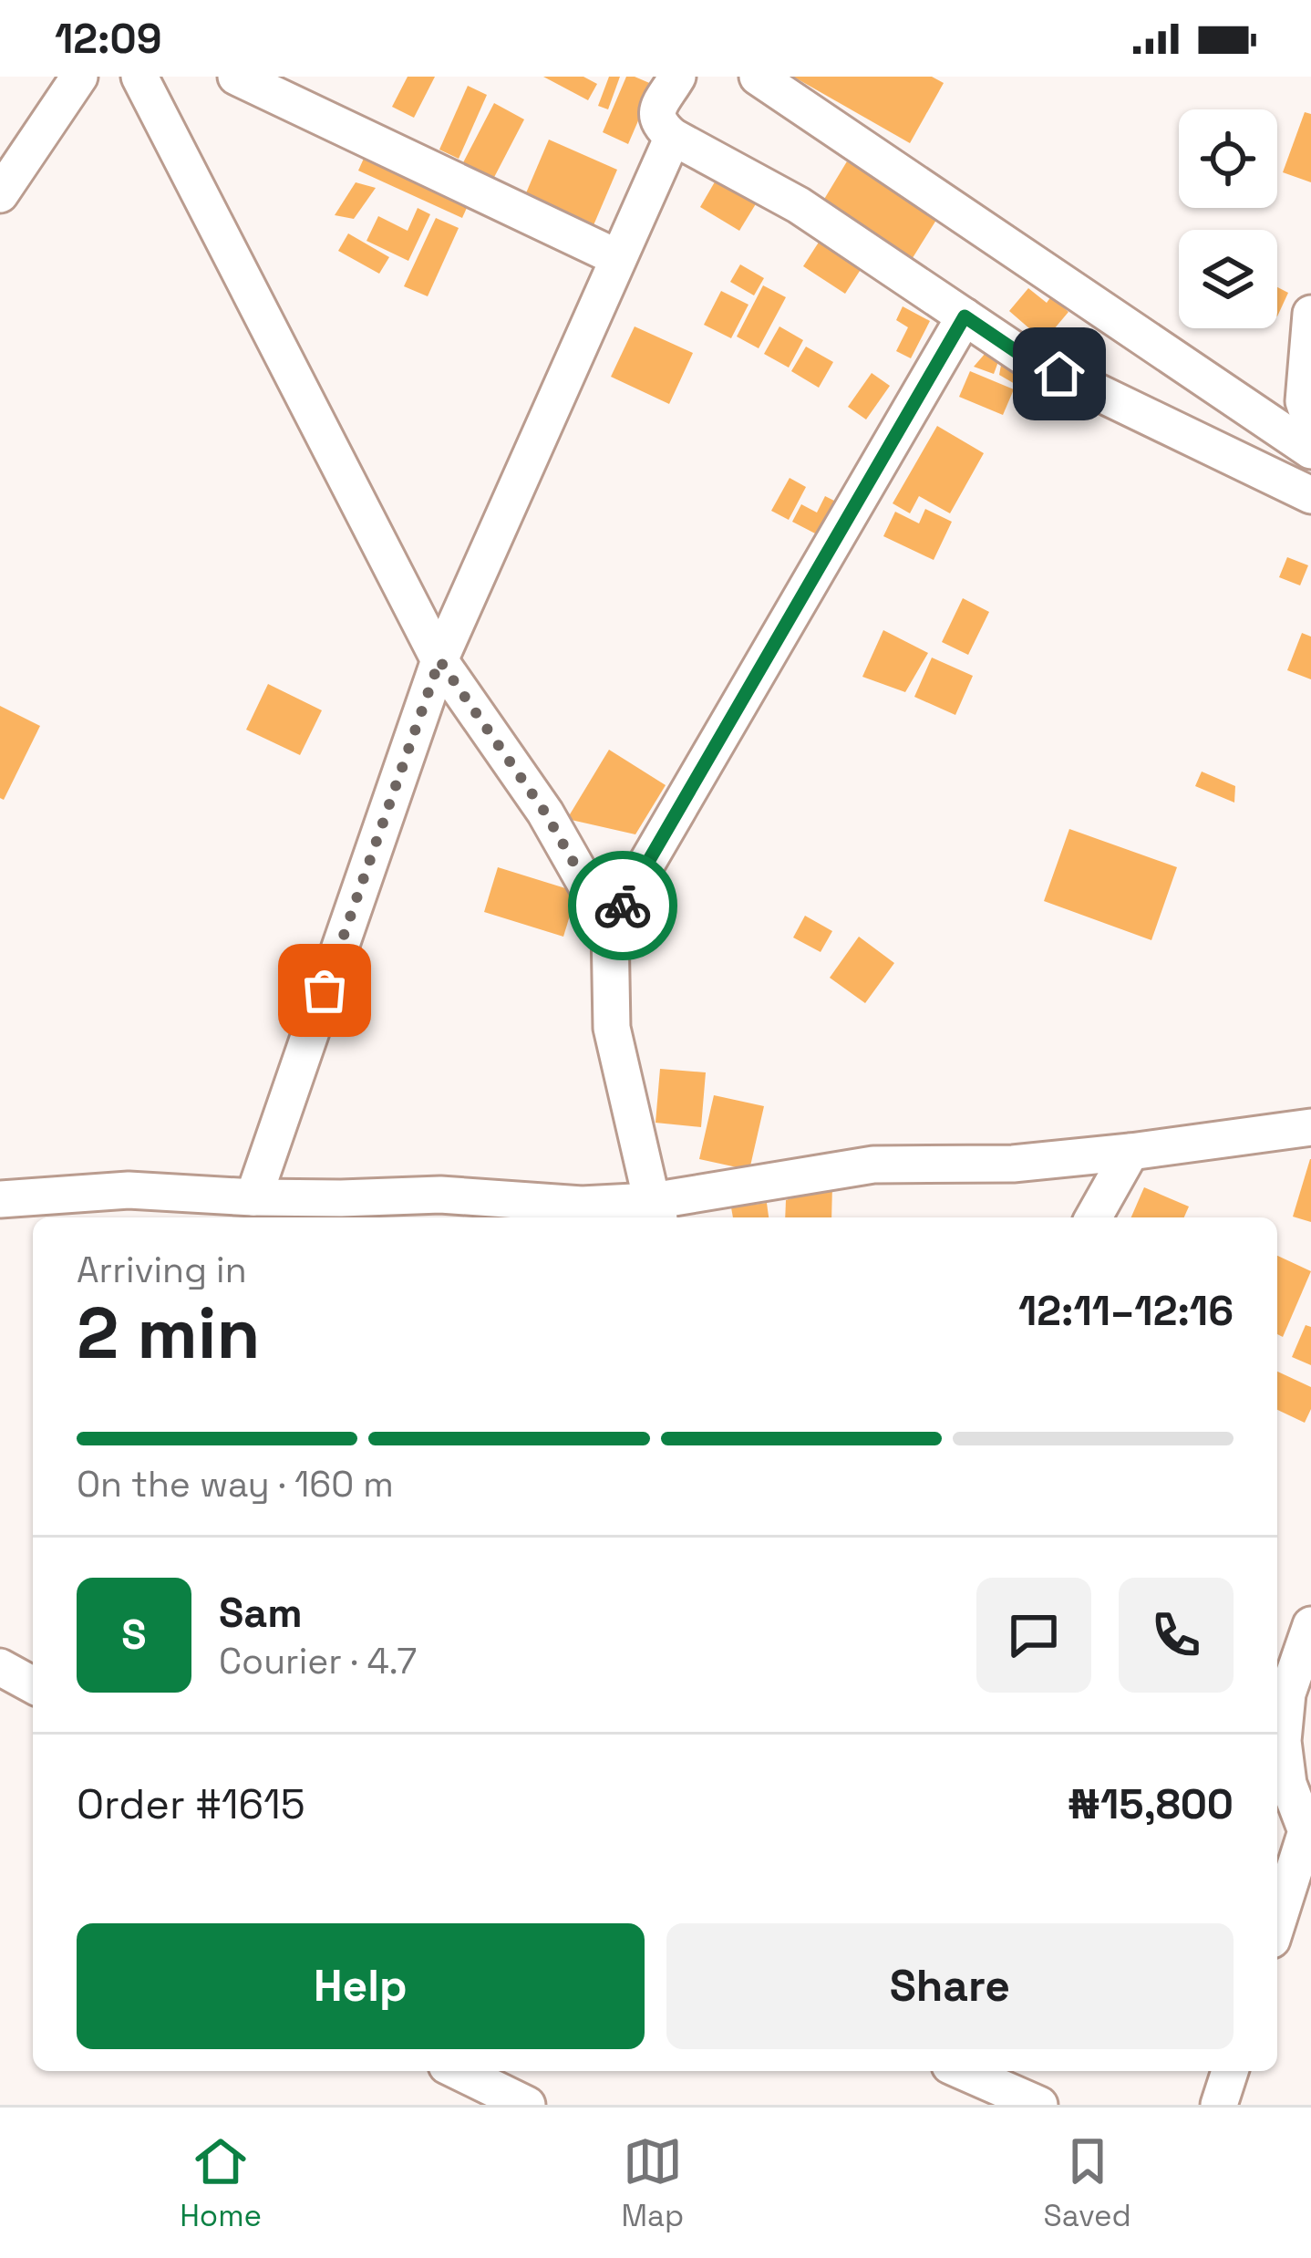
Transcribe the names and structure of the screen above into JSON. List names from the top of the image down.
{
  "page": {
    "status": "12:09",
    "heading": ["2 min", "Arriving in", "12:11–12:16"],
    "panel": [
      "Sam",
      "Courier · 4.7",
      "Order #1615",
      "₦15,800"
    ],
    "bar": "On the way · 160 m",
    "round": "S",
    "buttons": ["Help", "Share"],
    "tabs": ["Home", "Map", "Saved"]
  }
}
